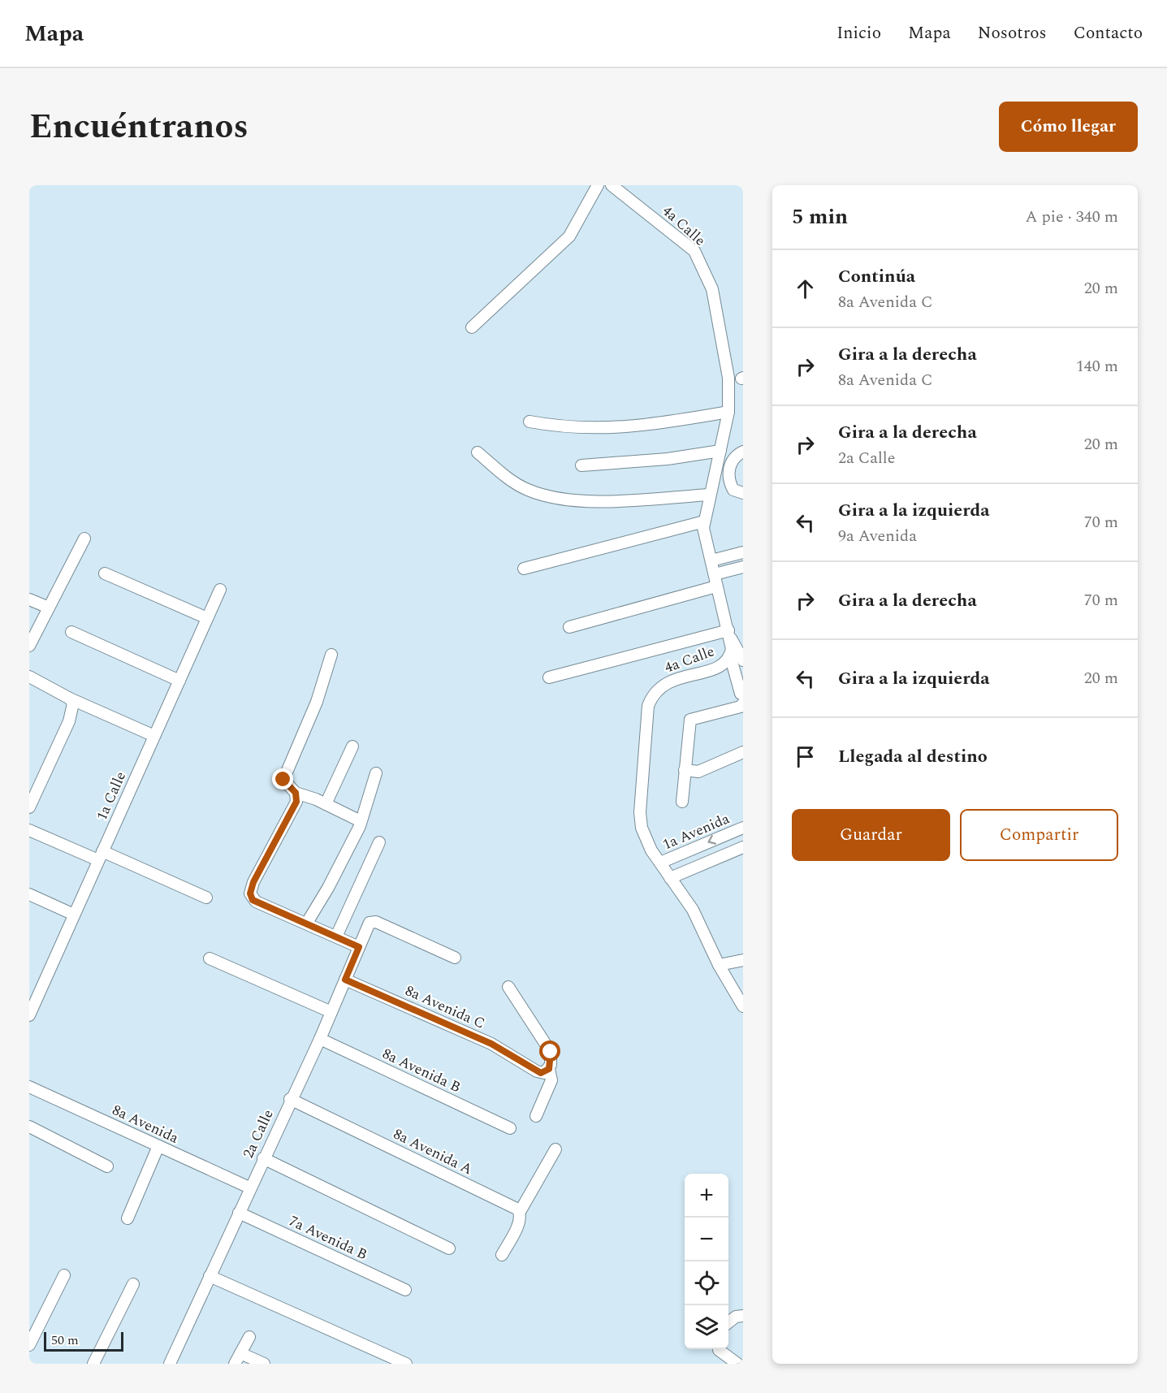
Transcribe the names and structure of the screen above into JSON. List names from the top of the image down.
{
  "streets": {
    "street": [
      "4a Calle",
      "1a Calle",
      "1a Avenida",
      "8a Avenida C",
      "8a Avenida B",
      "8a Avenida",
      "2a Calle",
      "8a Avenida A",
      "7a Avenida B"
    ]
  },
  "crossings": [
    ["4a Calle", "1a Avenida"],
    ["8a Avenida C", "2a Calle"],
    ["8a Avenida B", "2a Calle"],
    ["8a Avenida", "2a Calle"],
    ["2a Calle", "8a Avenida A"],
    ["2a Calle", "7a Avenida B"]
  ],
  "scale_bar": "50 m",
  "page": {
    "header": "Mapa",
    "nav": [
      "Inicio",
      "Mapa",
      "Nosotros",
      "Contacto"
    ],
    "title": "Encuéntranos",
    "buttons": [
      "Cómo llegar",
      ["Guardar", "Compartir"]
    ],
    "heading": ["5 min", "A pie · 340 m"],
    "list": [
      ["Continúa", "8a Avenida C", "20 m"],
      ["Gira a la derecha", "8a Avenida C", "140 m"],
      ["Gira a la derecha", "2a Calle", "20 m"],
      ["Gira a la izquierda", "9a Avenida", "70 m"],
      ["Gira a la derecha", "70 m"],
      ["Gira a la izquierda", "20 m"],
      "Llegada al destino"
    ],
    "map_buttons": ["+", "−"],
    "scale": "50 m"
  }
}
